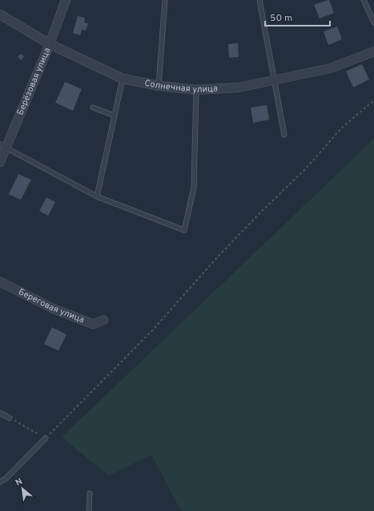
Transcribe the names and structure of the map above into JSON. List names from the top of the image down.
{
  "streets": {
    "street": ["Берёзовая улица", "Солнечная улица", "Береговая улица"]
  },
  "crossings": [
    ["Берёзовая улица", "Солнечная улица"]
  ],
  "scale_bar": "50 m",
  "north": "top left"
}
